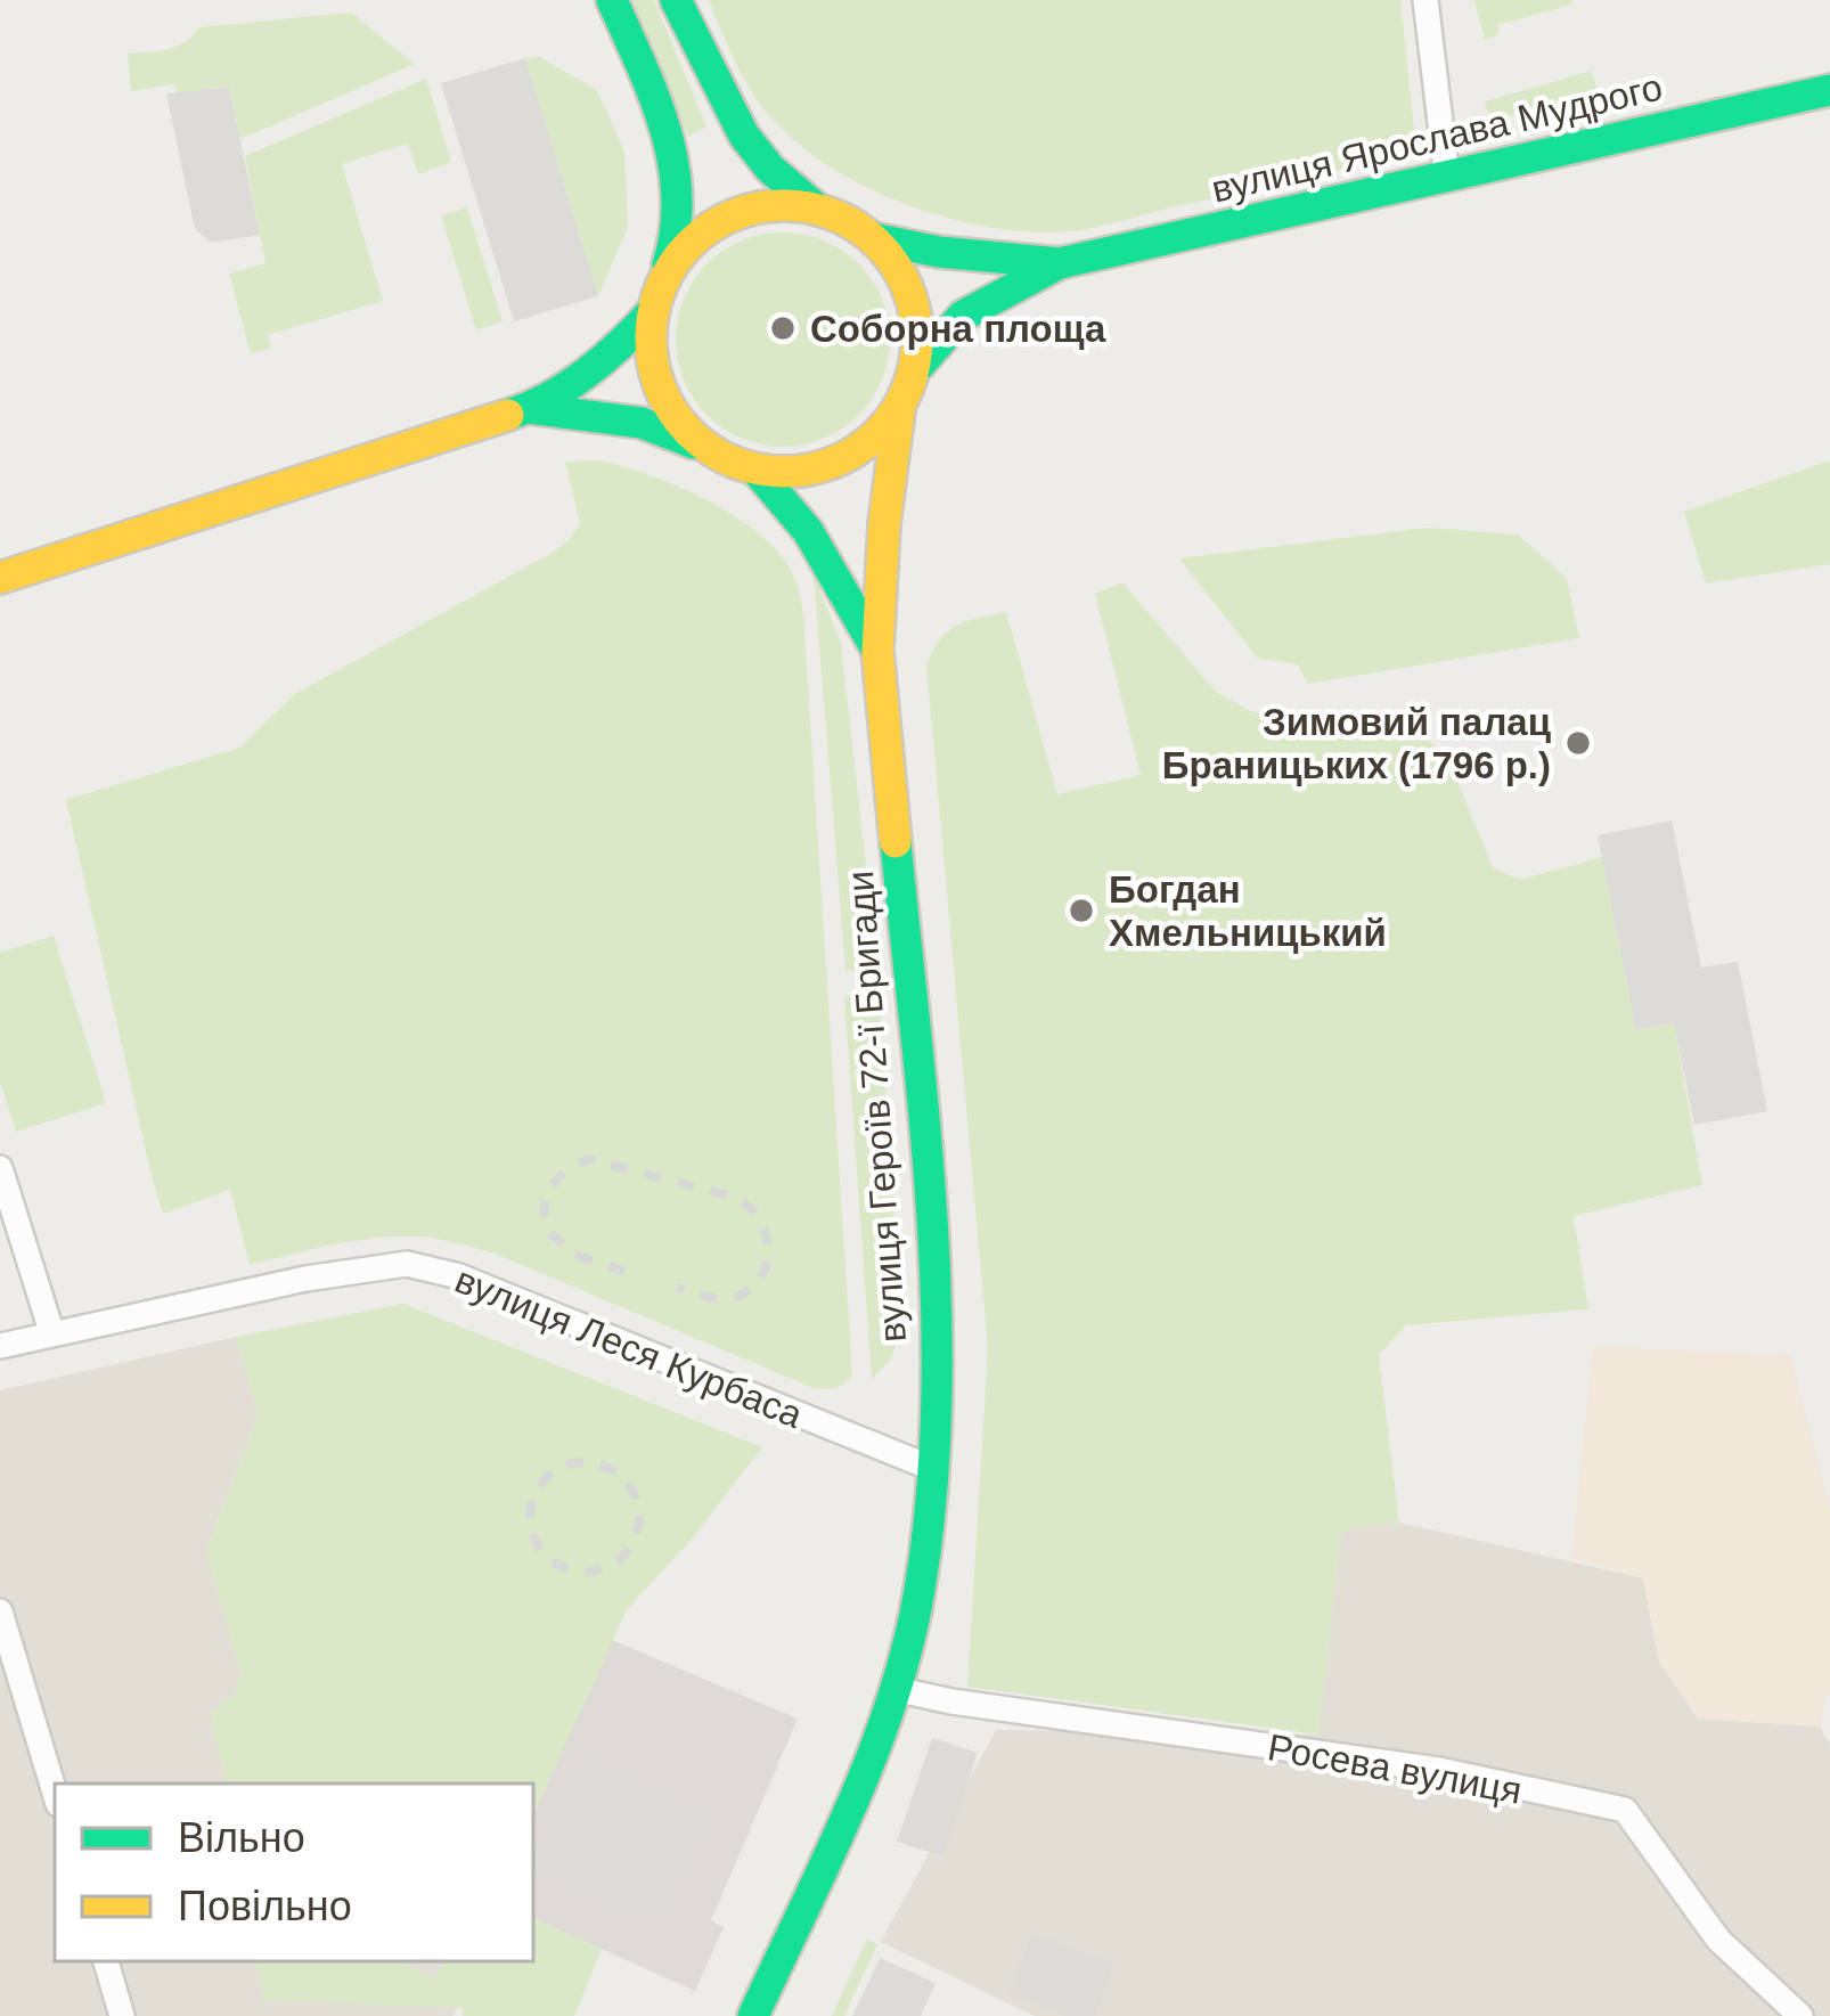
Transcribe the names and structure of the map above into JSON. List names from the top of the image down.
{
  "streets": {
    "main road": ["вулиця Ярослава Мудрого", "вулиця Героїв 72-ї Бригади"],
    "street": ["вулиця Леся Курбаса", "Росева вулиця"]
  },
  "crossings": [
    ["вулиця Ярослава Мудрого", "вулиця Героїв 72-ї Бригади"],
    ["вулиця Героїв 72-ї Бригади", "вулиця Леся Курбаса"],
    ["вулиця Героїв 72-ї Бригади", "Росева вулиця"]
  ],
  "places": ["Соборна площа", "Зимовий палац Браницьких (1796 р.)", "Богдан Хмельницький"],
  "legend": ["Вільно", "Повільно"]
}
